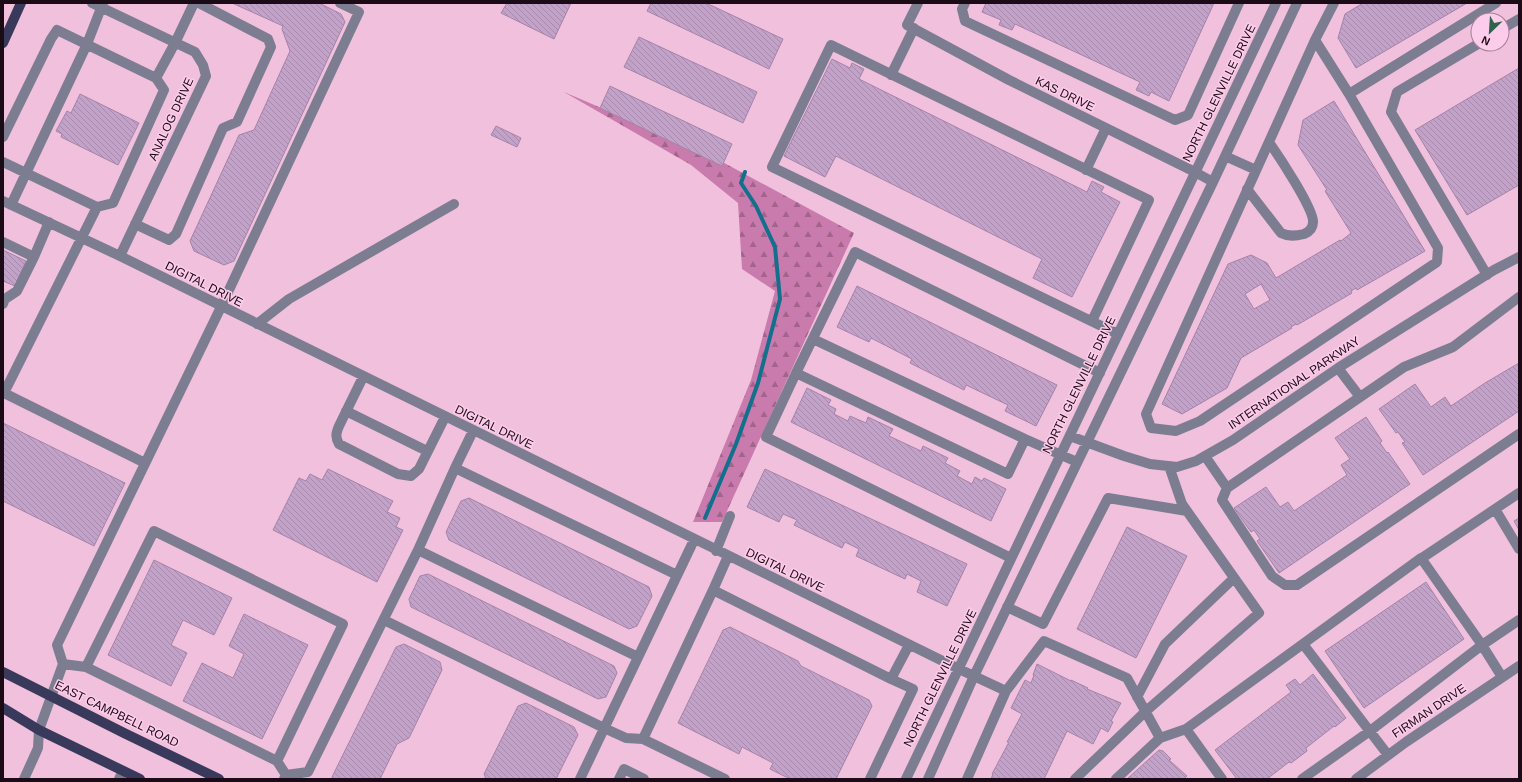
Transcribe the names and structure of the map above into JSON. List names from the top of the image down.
{
  "streets": {
    "main road": ["EAST CAMPBELL ROAD"],
    "street": [
      "NORTH GLENVILLE DRIVE",
      "KAS DRIVE",
      "ANALOG DRIVE",
      "DIGITAL DRIVE",
      "INTERNATIONAL PARKWAY",
      "FIRMAN DRIVE"
    ]
  },
  "crossings": [
    ["NORTH GLENVILLE DRIVE", "KAS DRIVE"],
    ["NORTH GLENVILLE DRIVE", "DIGITAL DRIVE"],
    ["NORTH GLENVILLE DRIVE", "INTERNATIONAL PARKWAY"],
    ["ANALOG DRIVE", "DIGITAL DRIVE"]
  ],
  "north": "bottom left"
}
